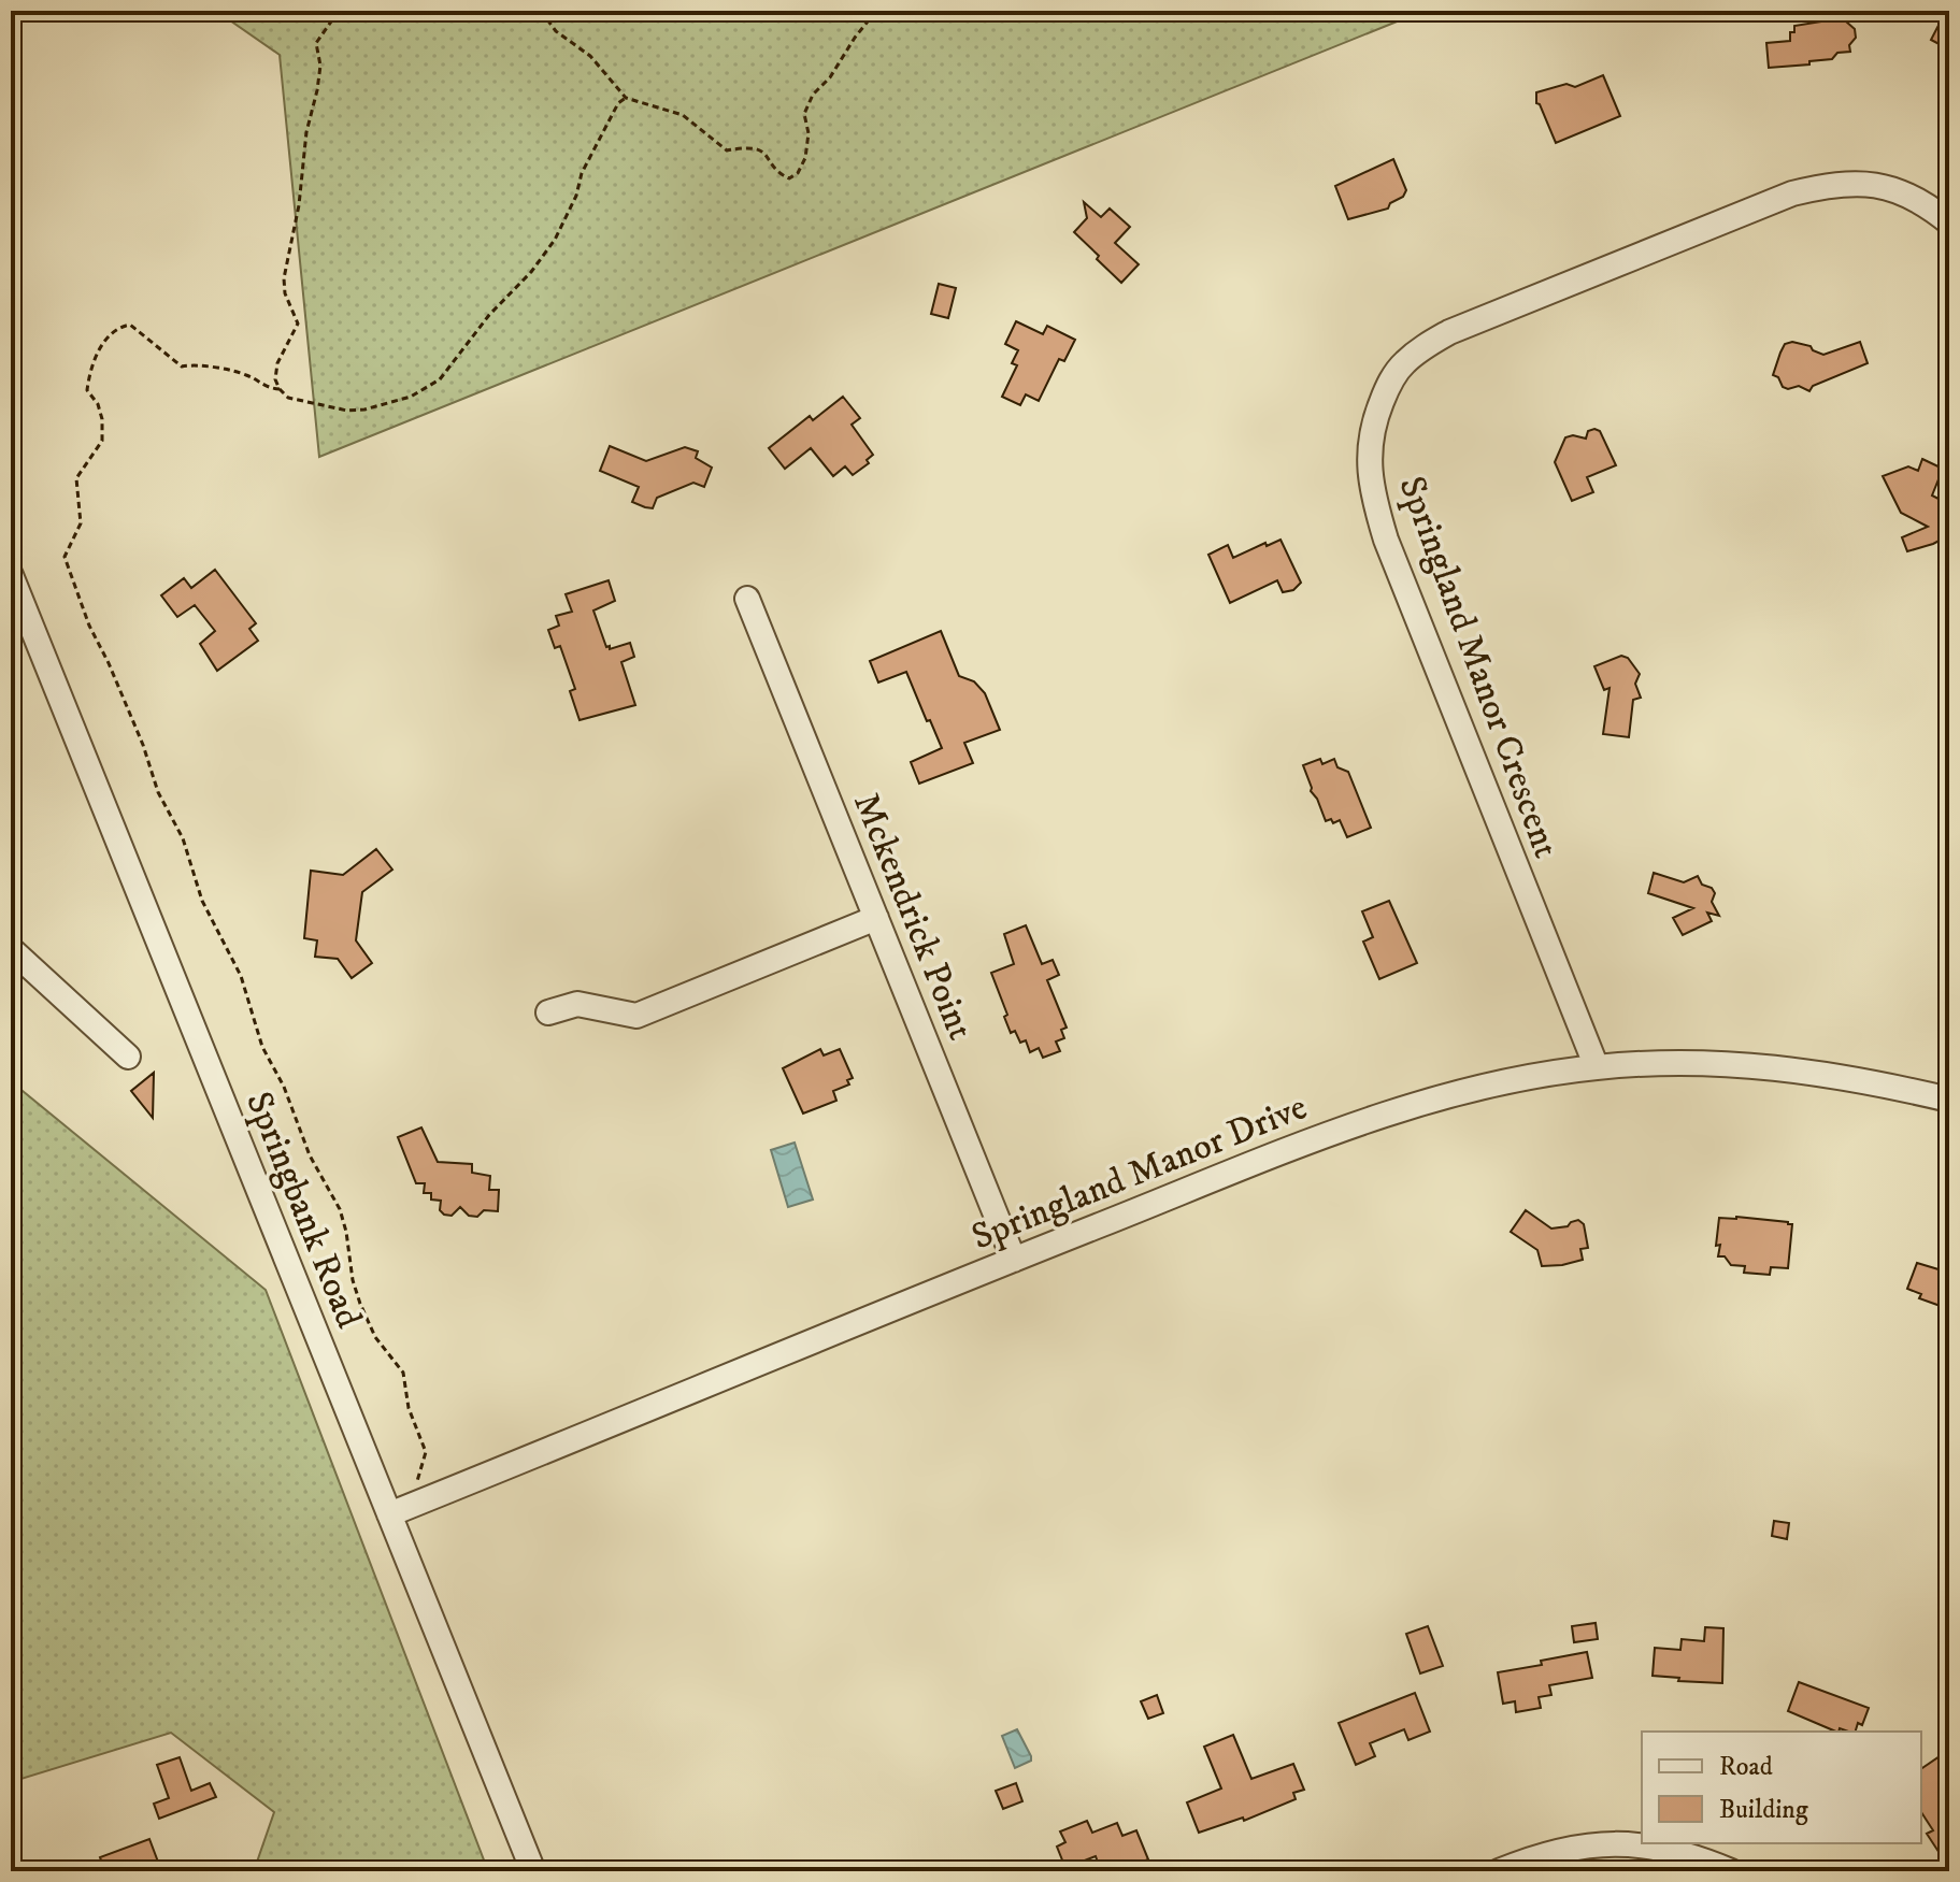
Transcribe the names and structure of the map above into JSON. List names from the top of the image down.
{
  "streets": {
    "street": [
      "Springland Manor Crescent",
      "Mckendrick Point",
      "Springland Manor Drive",
      "Springbank Road"
    ]
  },
  "crossings": [
    ["Springland Manor Crescent", "Springland Manor Drive"],
    ["Mckendrick Point", "Springland Manor Drive"],
    ["Springland Manor Drive", "Springbank Road"]
  ],
  "legend": ["Road", "Building"]
}
